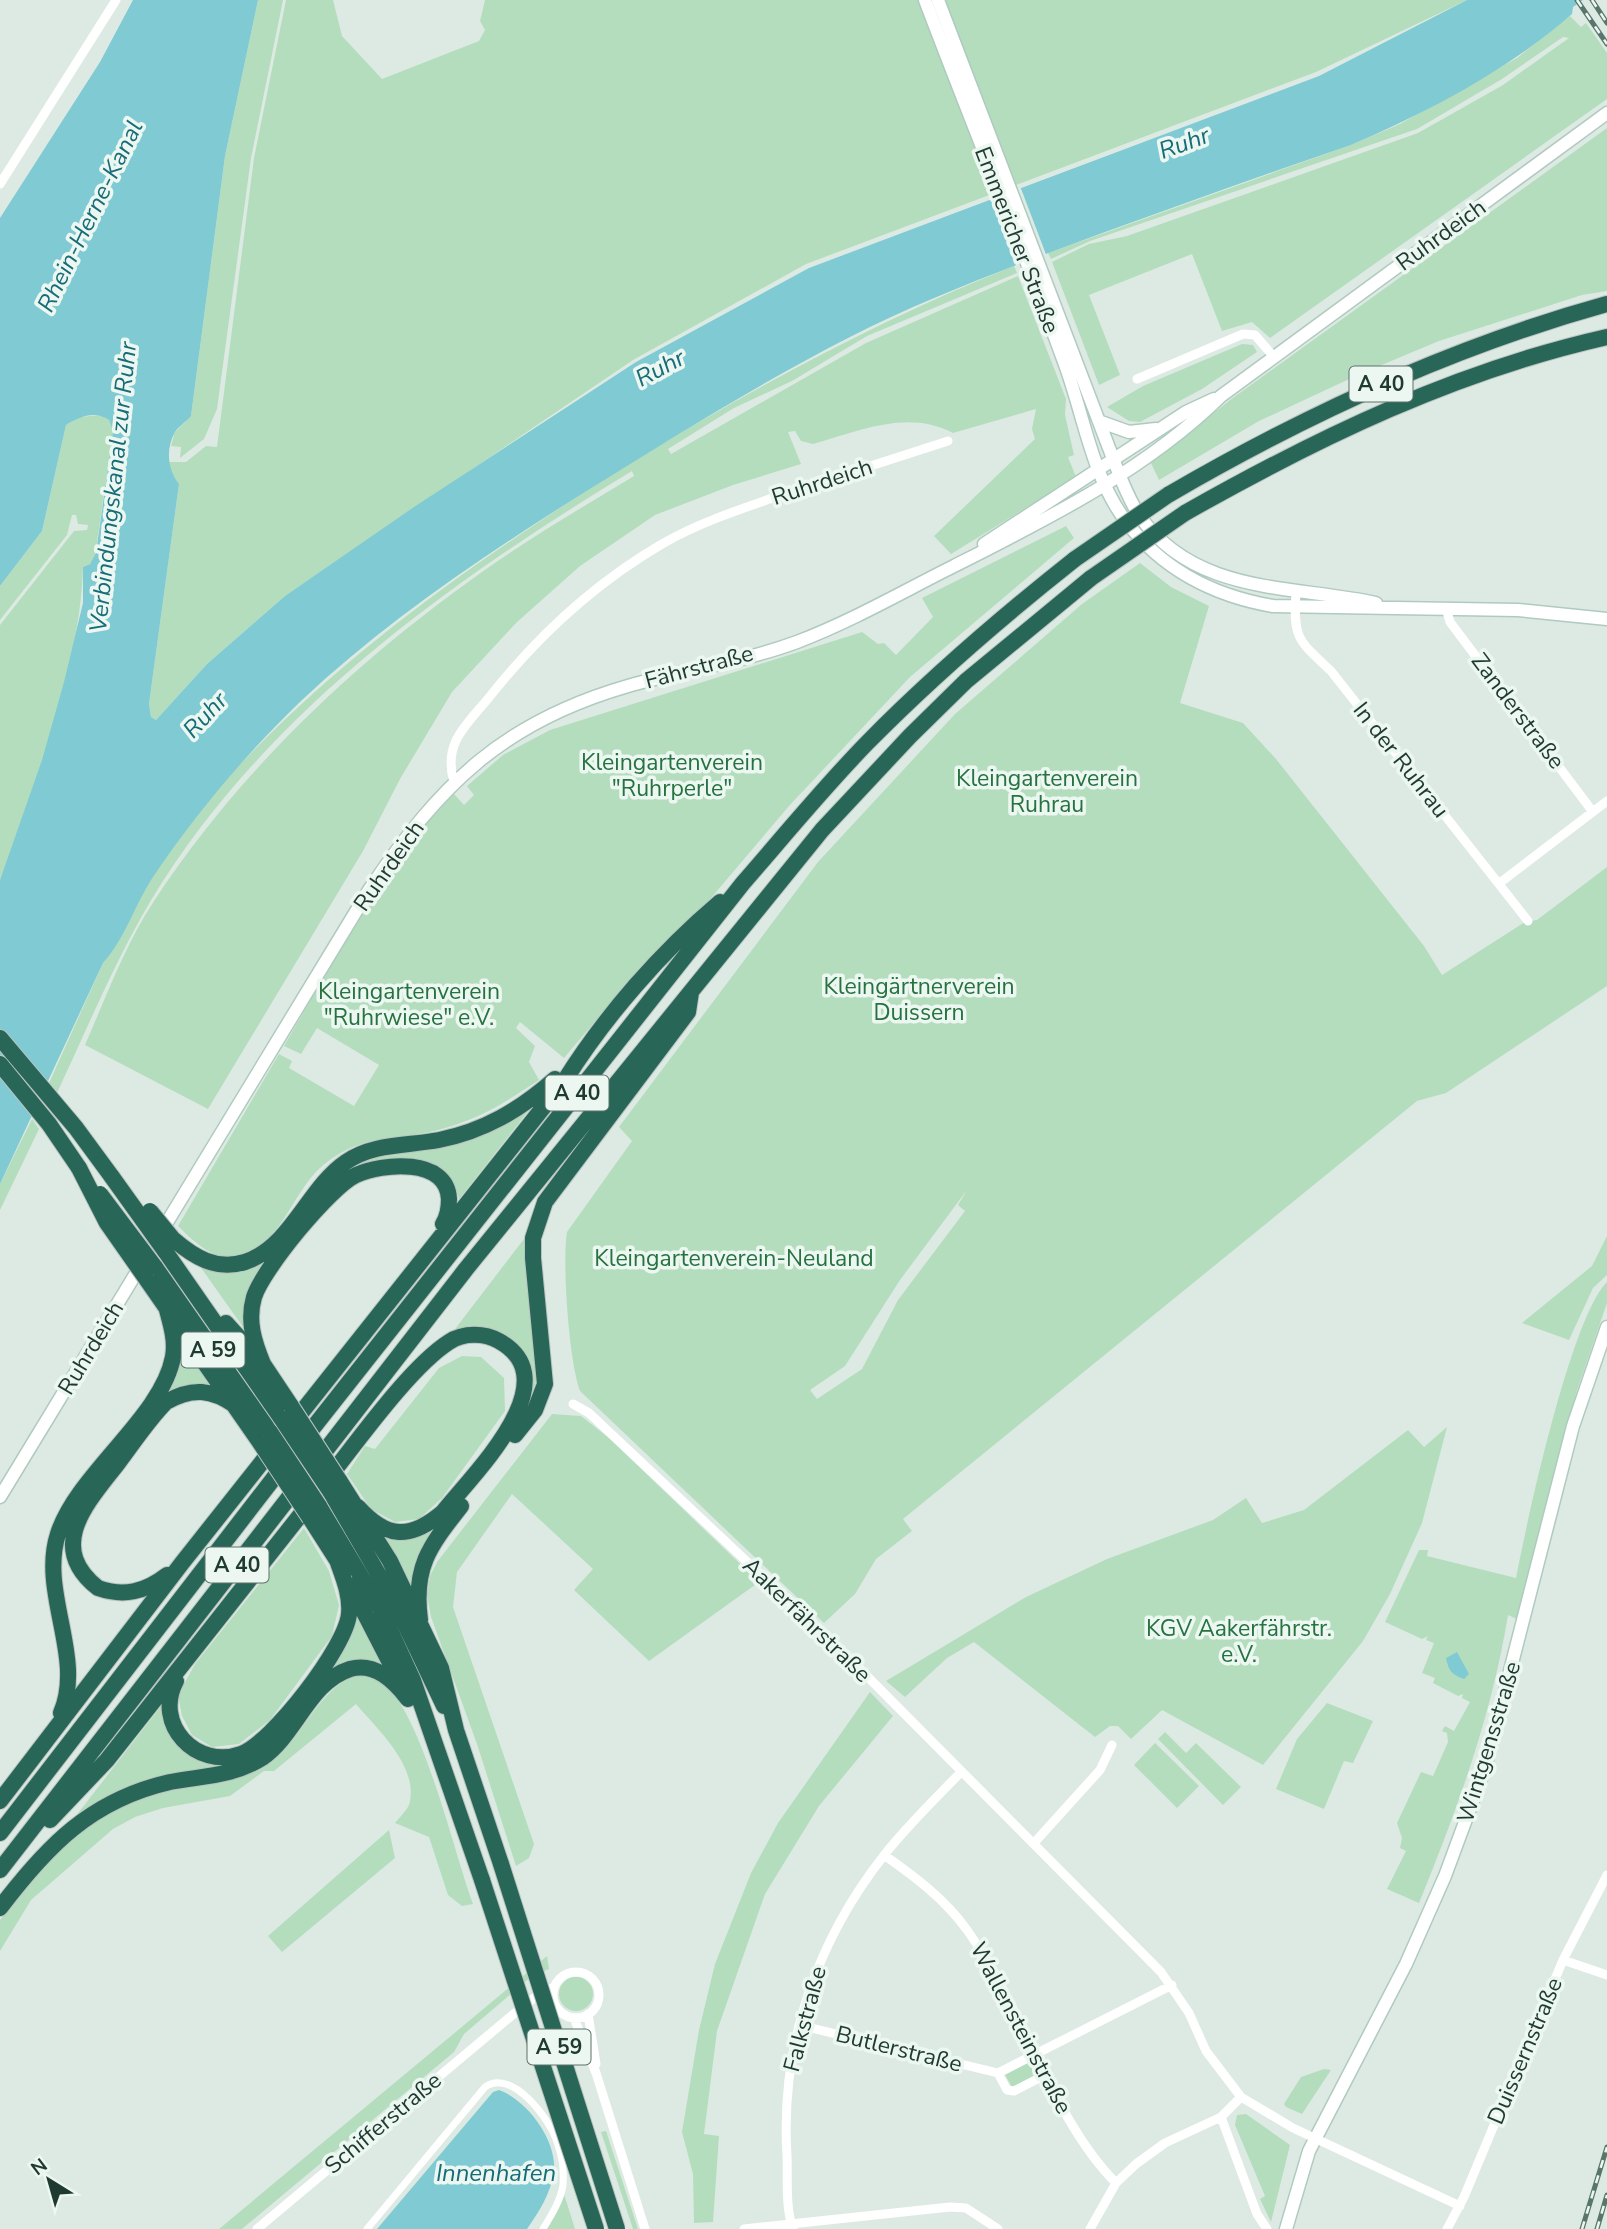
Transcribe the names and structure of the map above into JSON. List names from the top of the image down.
{
  "streets": {
    "highway": ["A 40", "A 59"],
    "main road": [
      "Ruhrdeich",
      "Emmericher Straße",
      "Fährstraße",
      "Wintgensstraße"
    ],
    "street": [
      "Zanderstraße",
      "In der Ruhrau",
      "Aakerfährstraße",
      "Falkstraße",
      "Wallensteinstraße",
      "Butlerstraße",
      "Duissernstraße",
      "Schifferstraße"
    ]
  },
  "crossings": [
    ["Ruhrdeich", "Emmericher Straße"],
    ["Ruhrdeich", "Fährstraße"],
    ["Emmericher Straße", "In der Ruhrau"],
    ["Aakerfährstraße", "Wintgensstraße"],
    ["Aakerfährstraße", "Falkstraße"],
    ["Aakerfährstraße", "Duissernstraße"],
    ["Falkstraße", "Wallensteinstraße"],
    ["Falkstraße", "Butlerstraße"],
    ["Wallensteinstraße", "Butlerstraße"]
  ],
  "water": [
    "Ruhr",
    "Rhein-Herne-Kanal",
    "Verbindungskanal zur Ruhr",
    "Innenhafen"
  ],
  "parks": [
    "Kleingartenverein \"Ruhrperle\"",
    "Kleingartenverein Ruhrau",
    "Kleingärtnerverein Duissern",
    "Kleingartenverein \"Ruhrwiese\" e.V.",
    "Kleingartenverein-Neuland",
    "KGV Aakerfährstr. e.V."
  ],
  "north": "top left"
}
